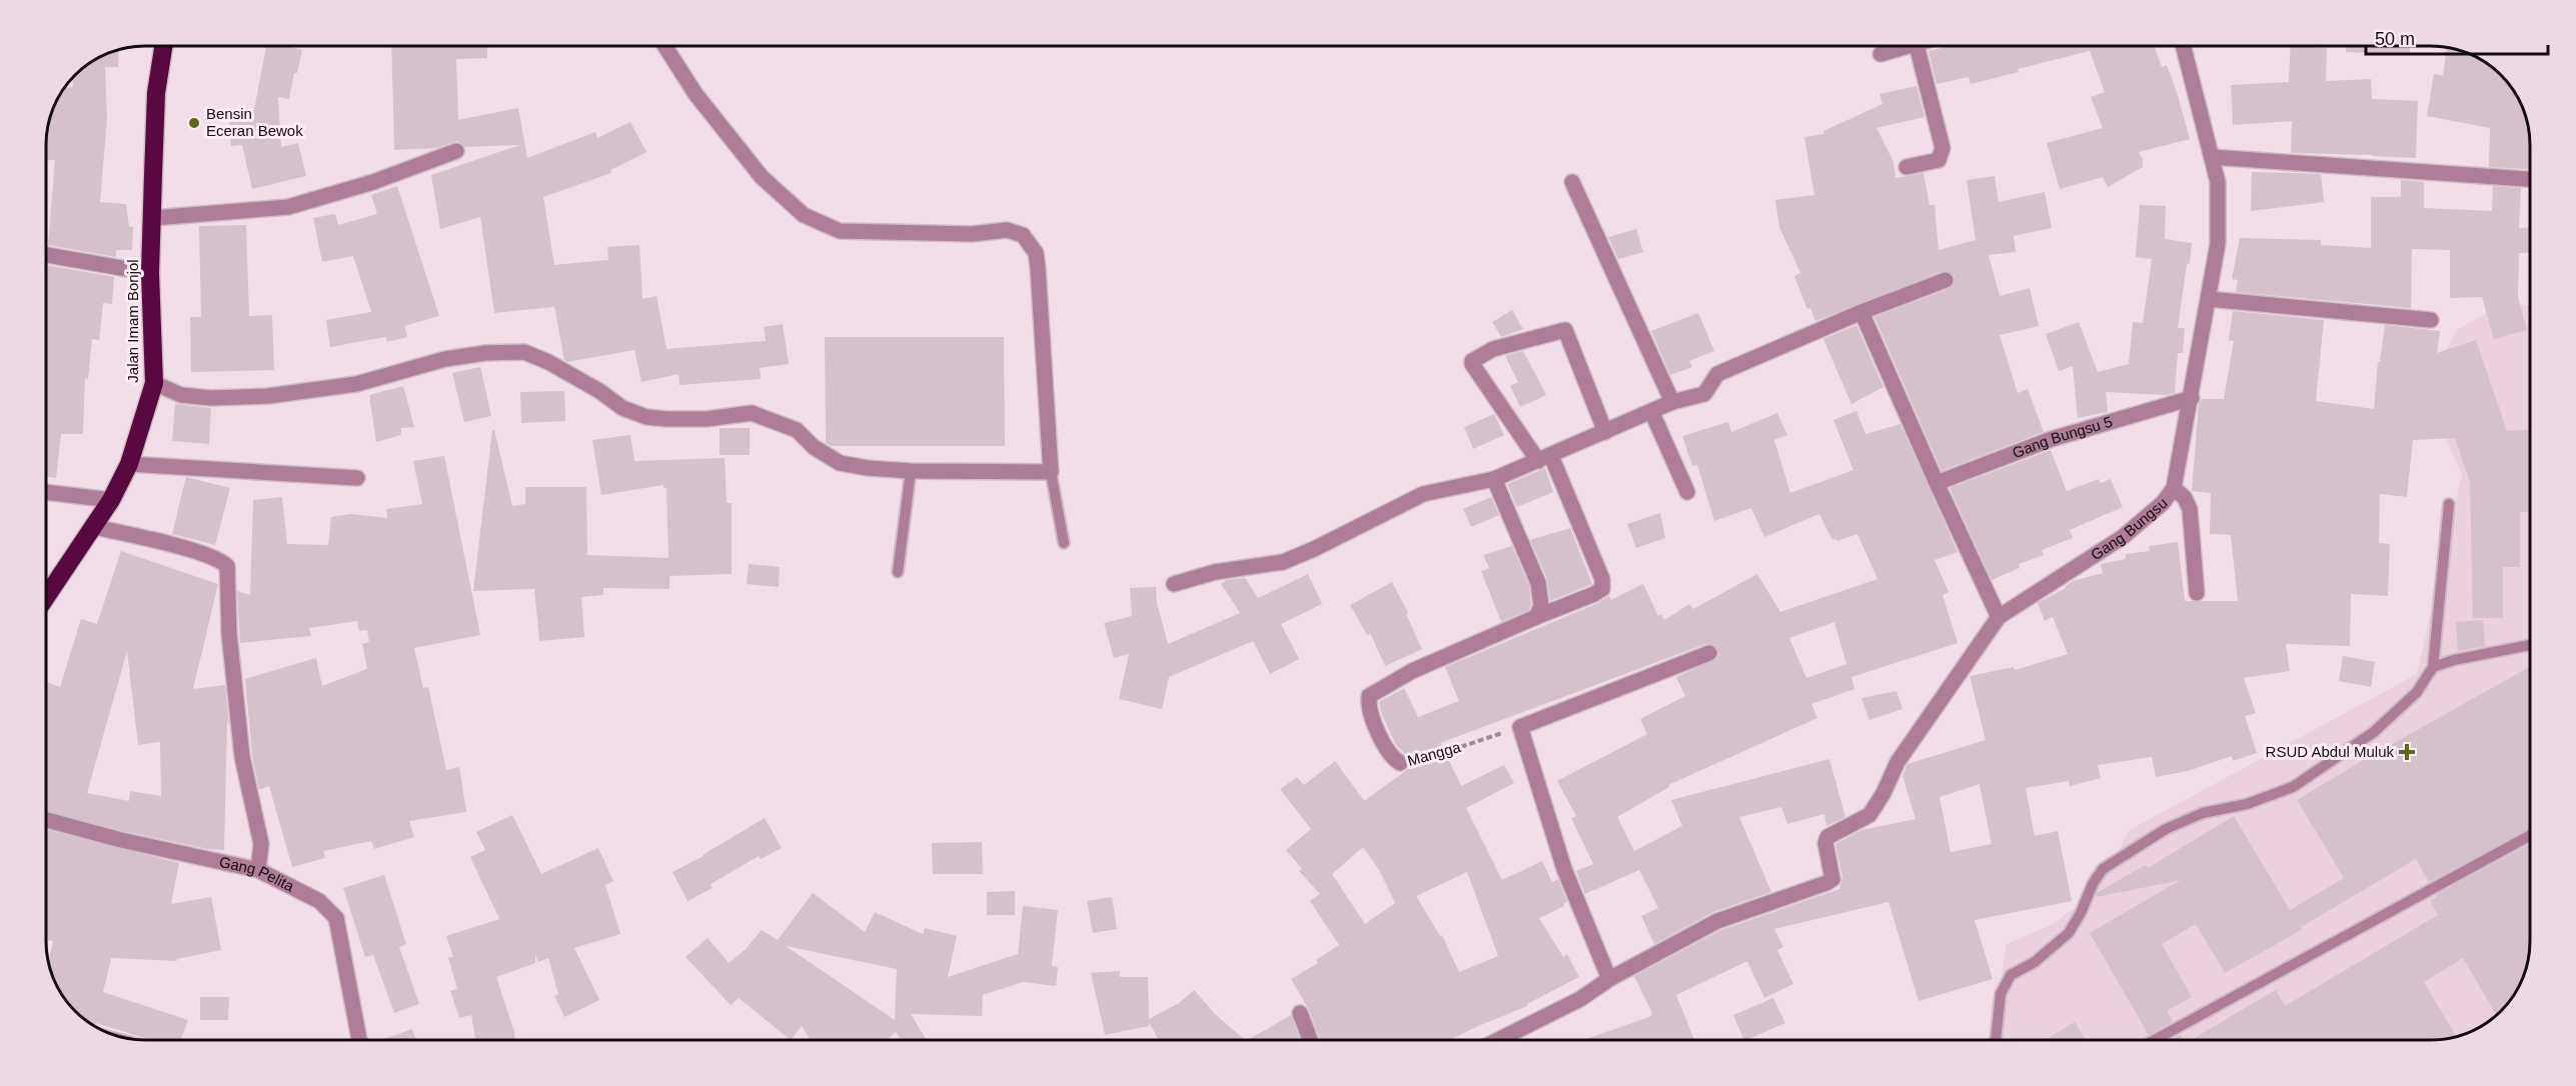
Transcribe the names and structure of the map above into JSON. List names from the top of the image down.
{
  "streets": {
    "highway": ["Jalan Imam Bonjol"],
    "street": [
      "Gang Bungsu 5",
      "Gang Bungsu",
      "Mangga",
      "Gang Pelita"
    ]
  },
  "crossings": [
    ["Gang Bungsu 5", "Gang Bungsu"]
  ],
  "places": {
    "other": ["Bensin Eceran Bewok"],
    "health": ["RSUD Abdul Muluk"]
  },
  "scale_bar": "50 m"
}
